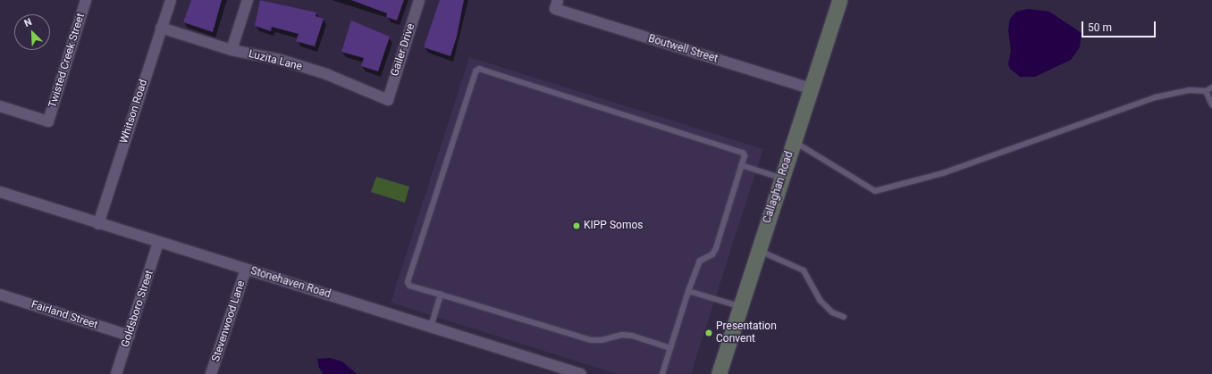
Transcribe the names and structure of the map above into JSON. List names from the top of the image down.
{
  "streets": {
    "main road": ["Callaghan Road"],
    "street": [
      "Boutwell Street",
      "Gailer Drive",
      "Twisted Creek Street",
      "Luzita Lane",
      "Whitson Road",
      "Stonehaven Road",
      "Goldsboro Street",
      "Fairland Street",
      "Stevenwood Lane"
    ]
  },
  "crossings": [
    ["Boutwell Street", "Callaghan Road"],
    ["Gailer Drive", "Luzita Lane"],
    ["Luzita Lane", "Whitson Road"],
    ["Whitson Road", "Stonehaven Road"],
    ["Stonehaven Road", "Goldsboro Street"],
    ["Stonehaven Road", "Stevenwood Lane"],
    ["Goldsboro Street", "Fairland Street"]
  ],
  "places": ["KIPP Somos", "Presentation Convent"],
  "scale_bar": "50 m",
  "north": "top left"
}
